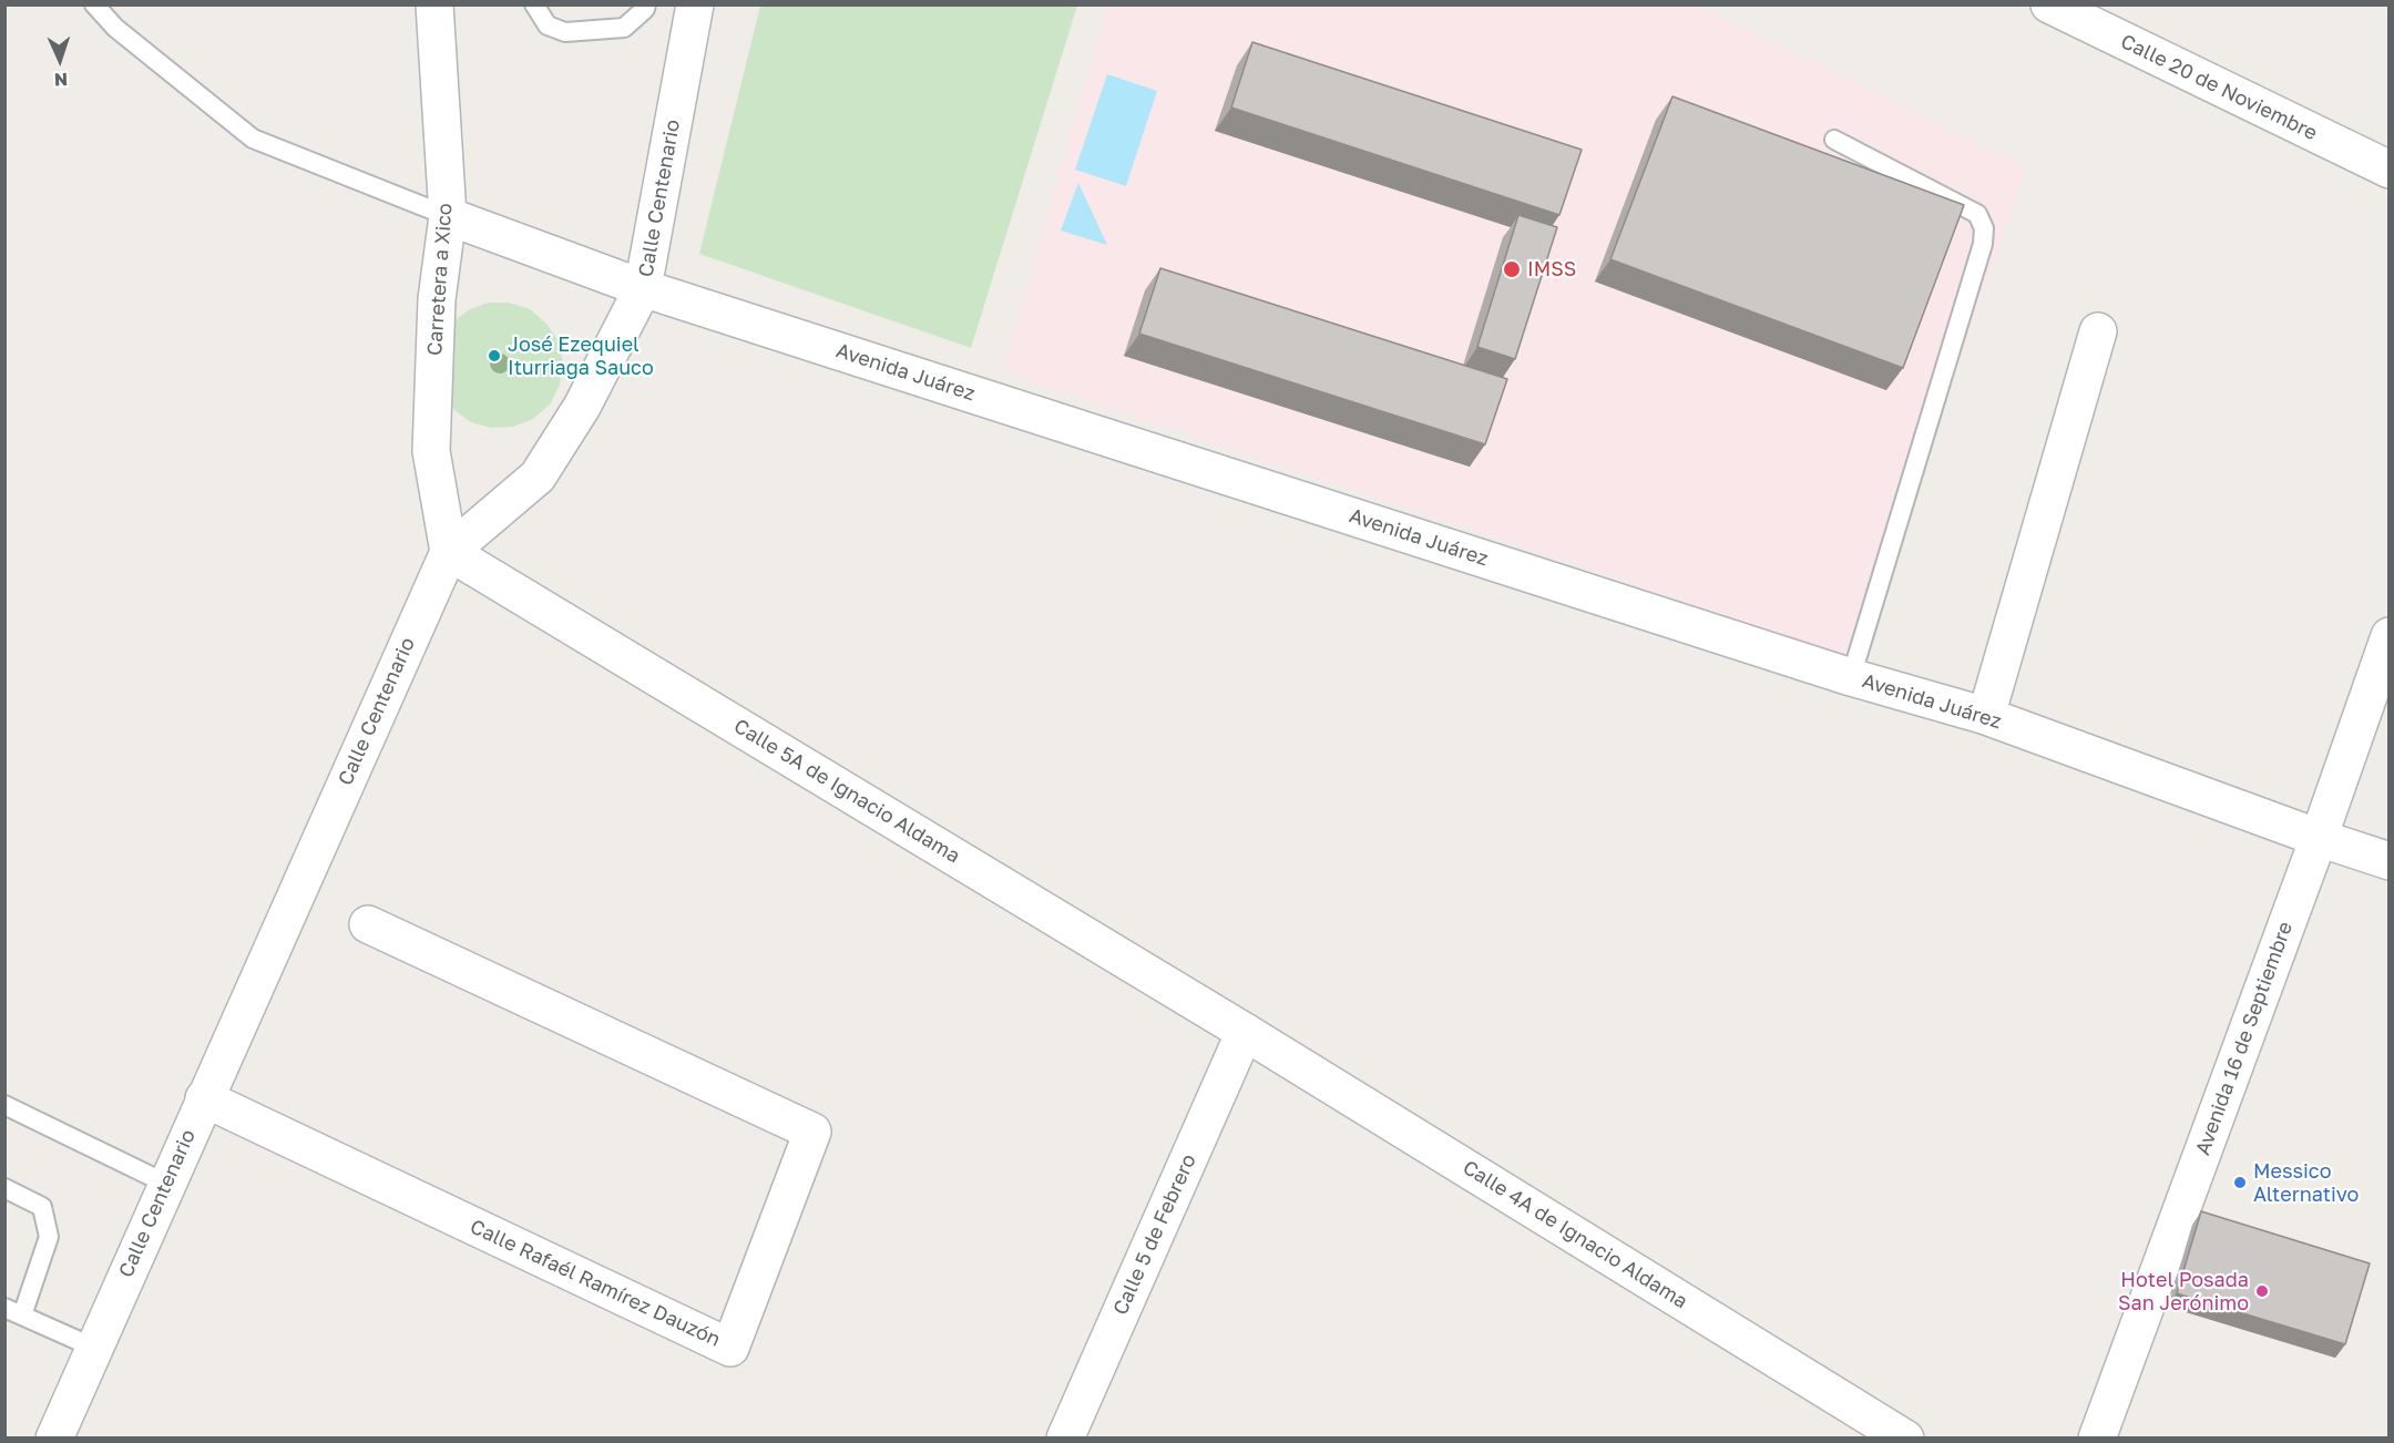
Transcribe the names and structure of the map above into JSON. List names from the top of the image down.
{
  "streets": {
    "main road": [
      "Calle 20 de Noviembre",
      "Calle Centenario",
      "Carretera a Xico",
      "Avenida Juárez",
      "Calle 5A de Ignacio Aldama",
      "Avenida 16 de Septiembre",
      "Calle 5 de Febrero",
      "Calle 4A de Ignacio Aldama",
      "Calle Rafaél Ramírez Dauzón"
    ]
  },
  "crossings": [
    ["Calle Centenario", "Carretera a Xico"],
    ["Calle Centenario", "Avenida Juárez"],
    ["Calle Centenario", "Calle 5A de Ignacio Aldama"],
    ["Calle Centenario", "Calle Rafaél Ramírez Dauzón"],
    ["Carretera a Xico", "Avenida Juárez"],
    ["Carretera a Xico", "Calle 5A de Ignacio Aldama"],
    ["Avenida Juárez", "Avenida 16 de Septiembre"],
    ["Calle 5A de Ignacio Aldama", "Calle 5 de Febrero"],
    ["Calle 5A de Ignacio Aldama", "Calle 4A de Ignacio Aldama"],
    ["Calle 5 de Febrero", "Calle 4A de Ignacio Aldama"]
  ],
  "places": [
    "IMSS",
    "José Ezequiel Iturriaga Sauco",
    "Messico Alternativo",
    "Hotel Posada San Jerónimo"
  ],
  "north": "bottom"
}
